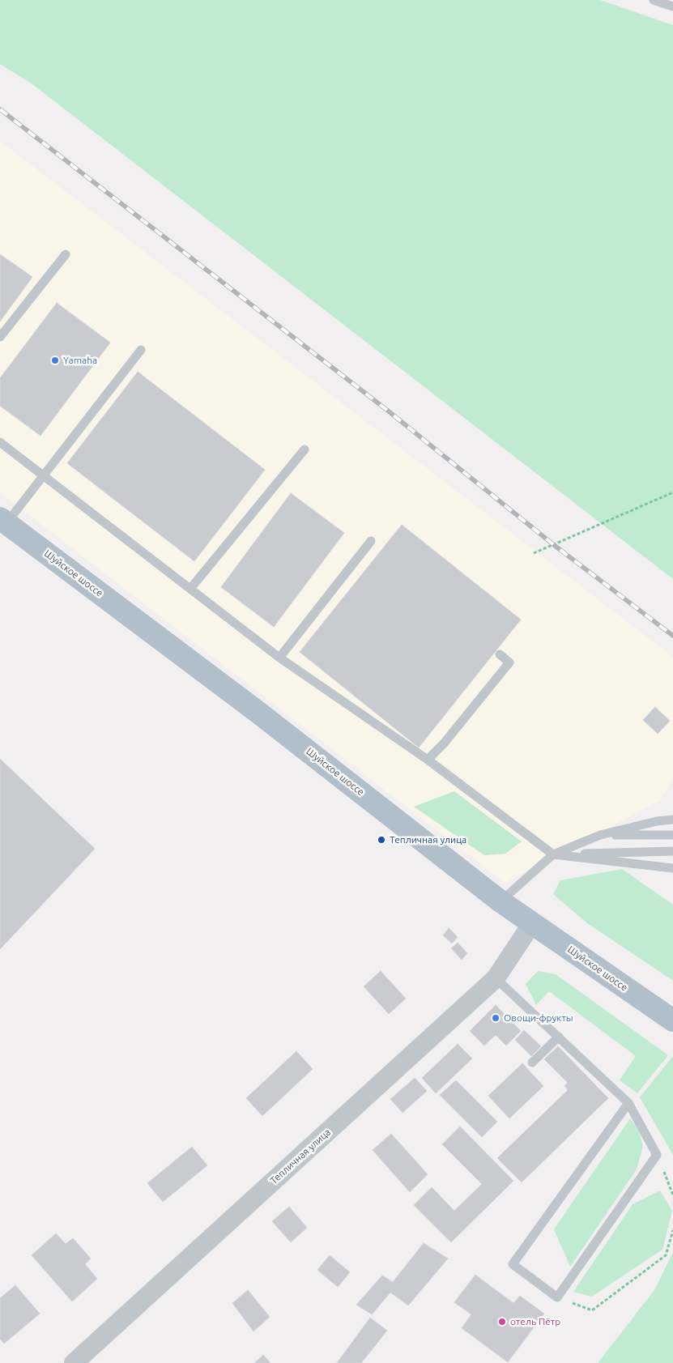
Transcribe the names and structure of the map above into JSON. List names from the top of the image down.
{
  "streets": {
    "main road": ["Шуйское шоссе"],
    "street": ["Тепличная улица"]
  },
  "crossings": [
    ["Шуйское шоссе", "Тепличная улица"]
  ],
  "places": [
    "Yamaha",
    "Тепличная улица",
    "Овощи-фрукты",
    "отель Пётр"
  ]
}
